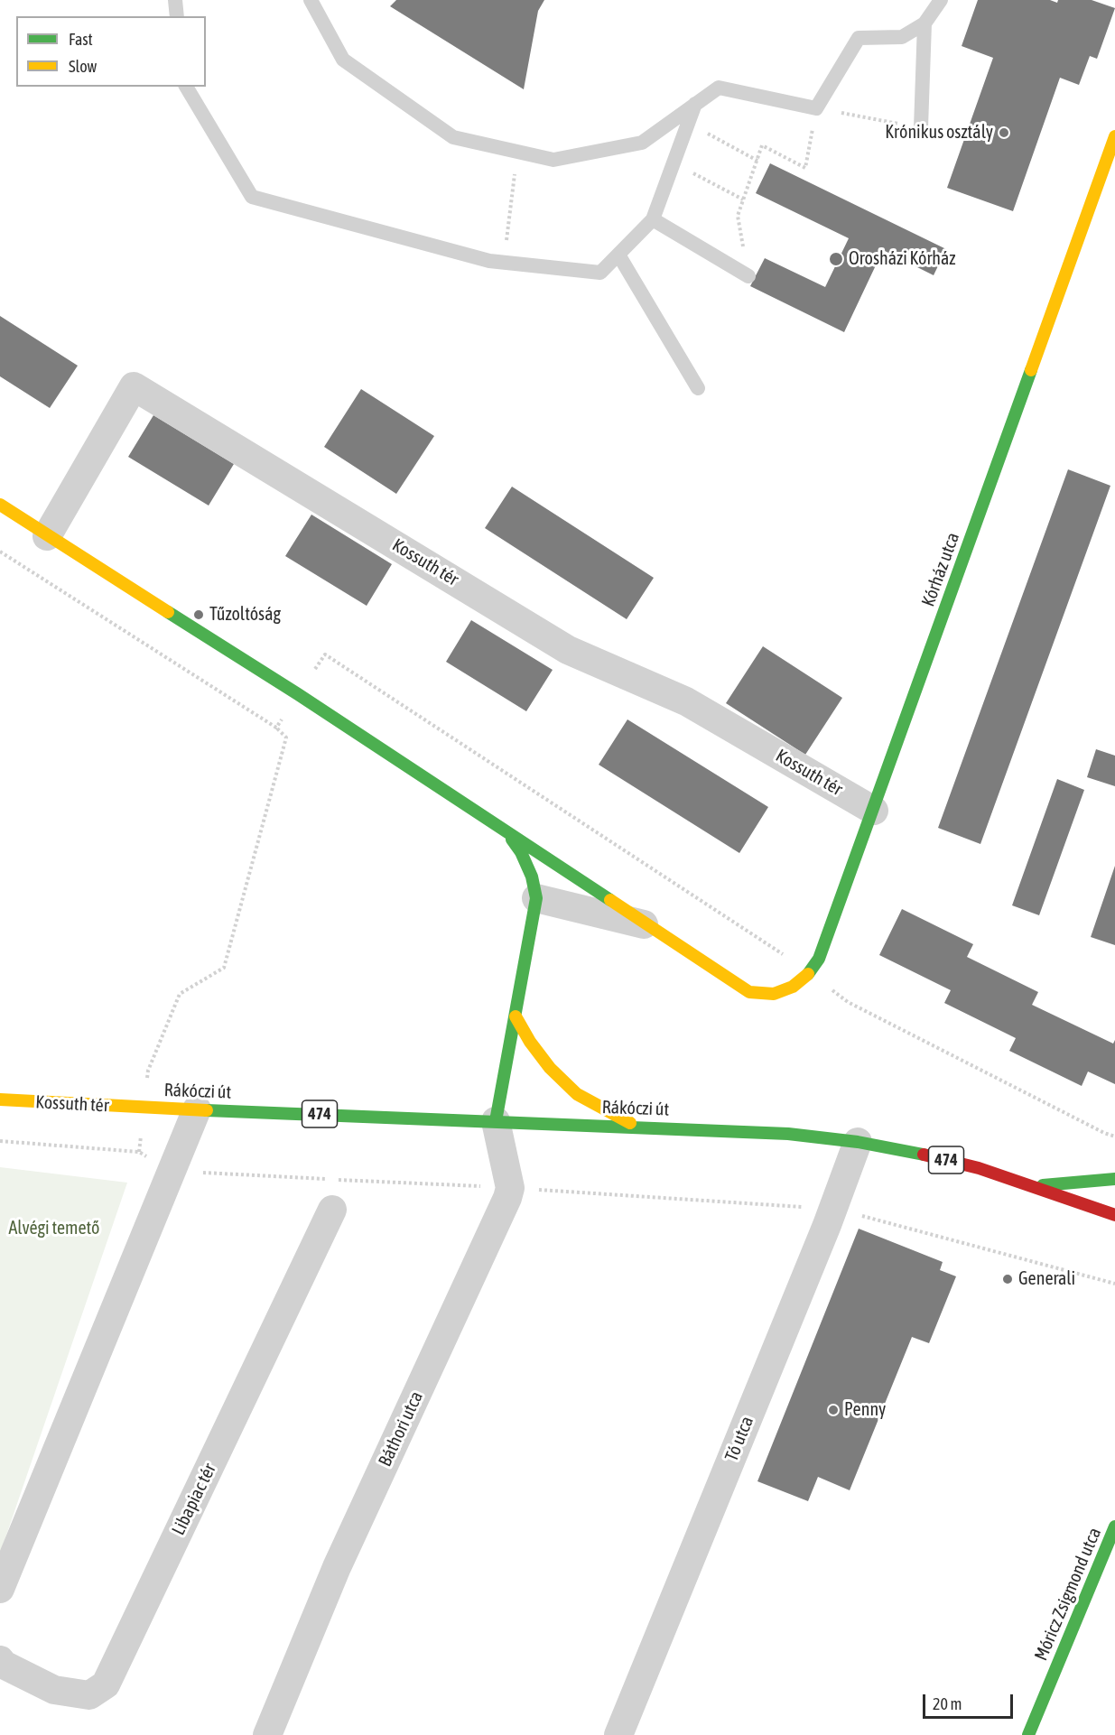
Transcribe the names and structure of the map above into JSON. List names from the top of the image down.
{
  "streets": {
    "main road": [
      "Kossuth tér",
      "Kórház utca",
      "Rákóczi út",
      "474",
      "Móricz Zsigmond utca"
    ],
    "street": ["Báthori utca", "Tó utca", "Libapiac tér"]
  },
  "crossings": [
    ["Kossuth tér", "Kórház utca"],
    ["Kossuth tér", "Rákóczi út"],
    ["Rákóczi út", "474"],
    ["Rákóczi út", "Tó utca"]
  ],
  "parks": ["Alvégi temető"],
  "places": [
    "Krónikus osztály",
    "Orosházi Kórház",
    "Tűzoltóság",
    "Generali",
    "Penny"
  ],
  "legend": ["Fast", "Slow"],
  "scale_bar": "20 m"
}
